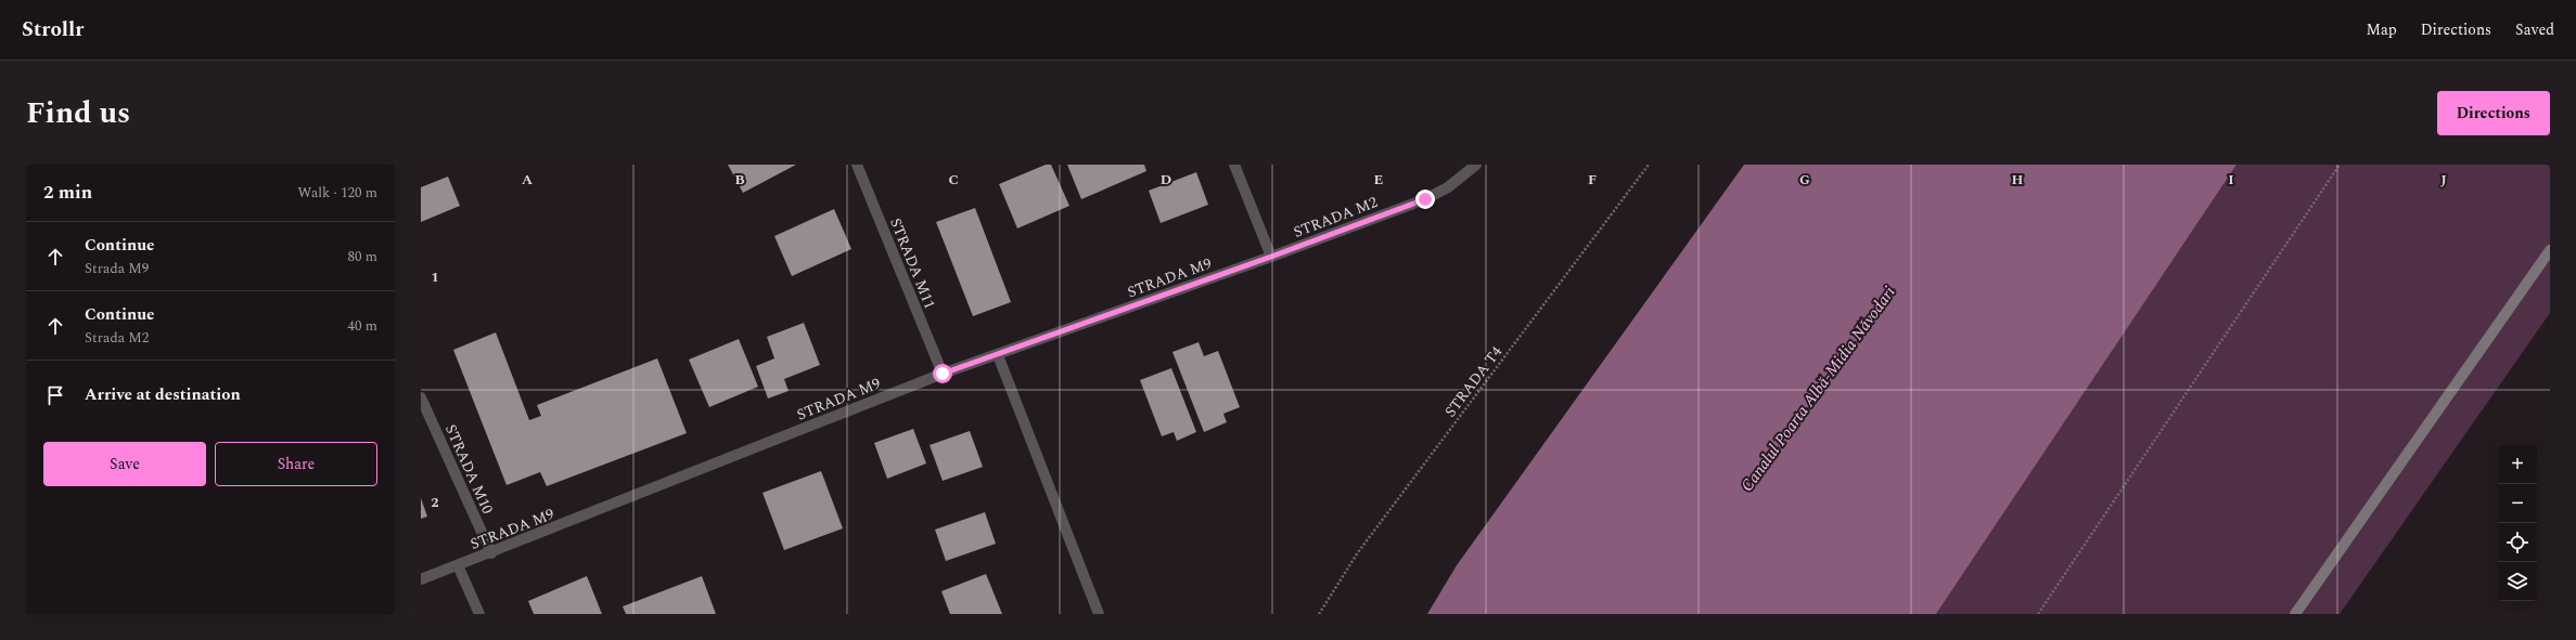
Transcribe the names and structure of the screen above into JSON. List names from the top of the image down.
{
  "streets": {
    "street": [
      "STRADA M2",
      "STRADA M11",
      "STRADA M9",
      "STRADA M10"
    ],
    "path": ["STRADA T4"]
  },
  "crossings": [
    ["STRADA M2", "STRADA M9"],
    ["STRADA M11", "STRADA M9"],
    ["STRADA M9", "STRADA M10"]
  ],
  "water": ["Canalul Poarta Albă-Midia Năvodari"],
  "page": {
    "header": "Strollr",
    "nav": ["Map", "Directions", "Saved"],
    "title": "Find us",
    "buttons": [
      "Directions",
      ["Save", "Share"]
    ],
    "heading": ["2 min", "Walk · 120 m"],
    "list": [
      ["Continue", "Strada M9", "80 m"],
      ["Continue", "Strada M2", "40 m"],
      "Arrive at destination"
    ],
    "map_buttons": ["+", "−"]
  },
  "grid": {
    "columns": [
      "A",
      "B",
      "C",
      "D",
      "E",
      "F",
      "G",
      "H",
      "I",
      "J"
    ],
    "rows": ["1", "2"]
  }
}
